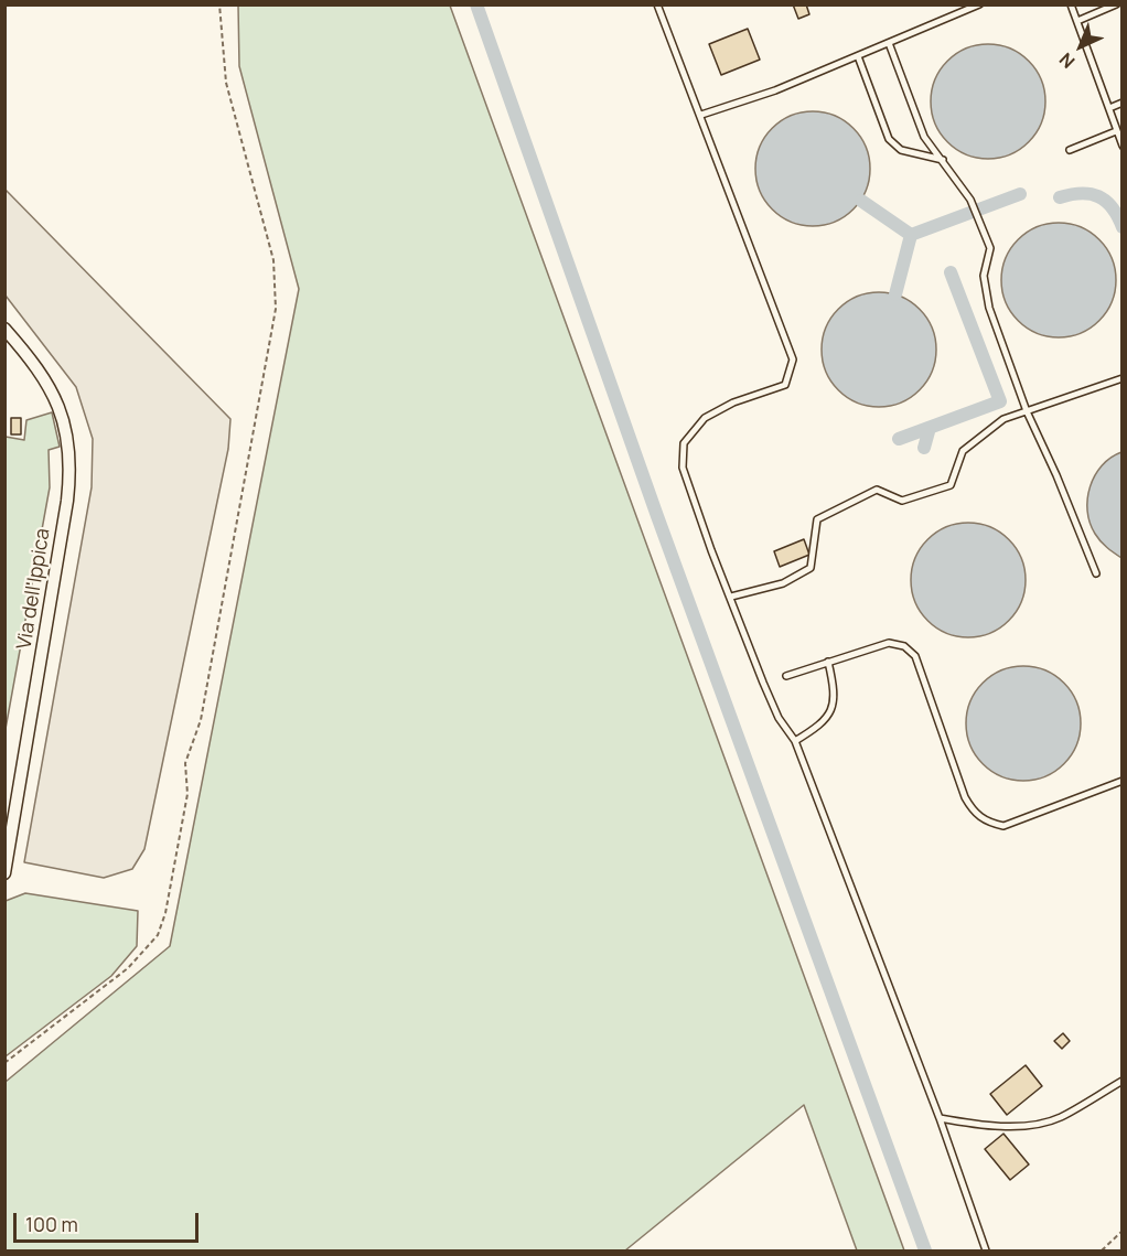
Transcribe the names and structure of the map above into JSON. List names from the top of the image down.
{
  "streets": {
    "street": ["Via dell'Ippica"]
  },
  "scale_bar": "100 m",
  "north": "bottom left"
}
